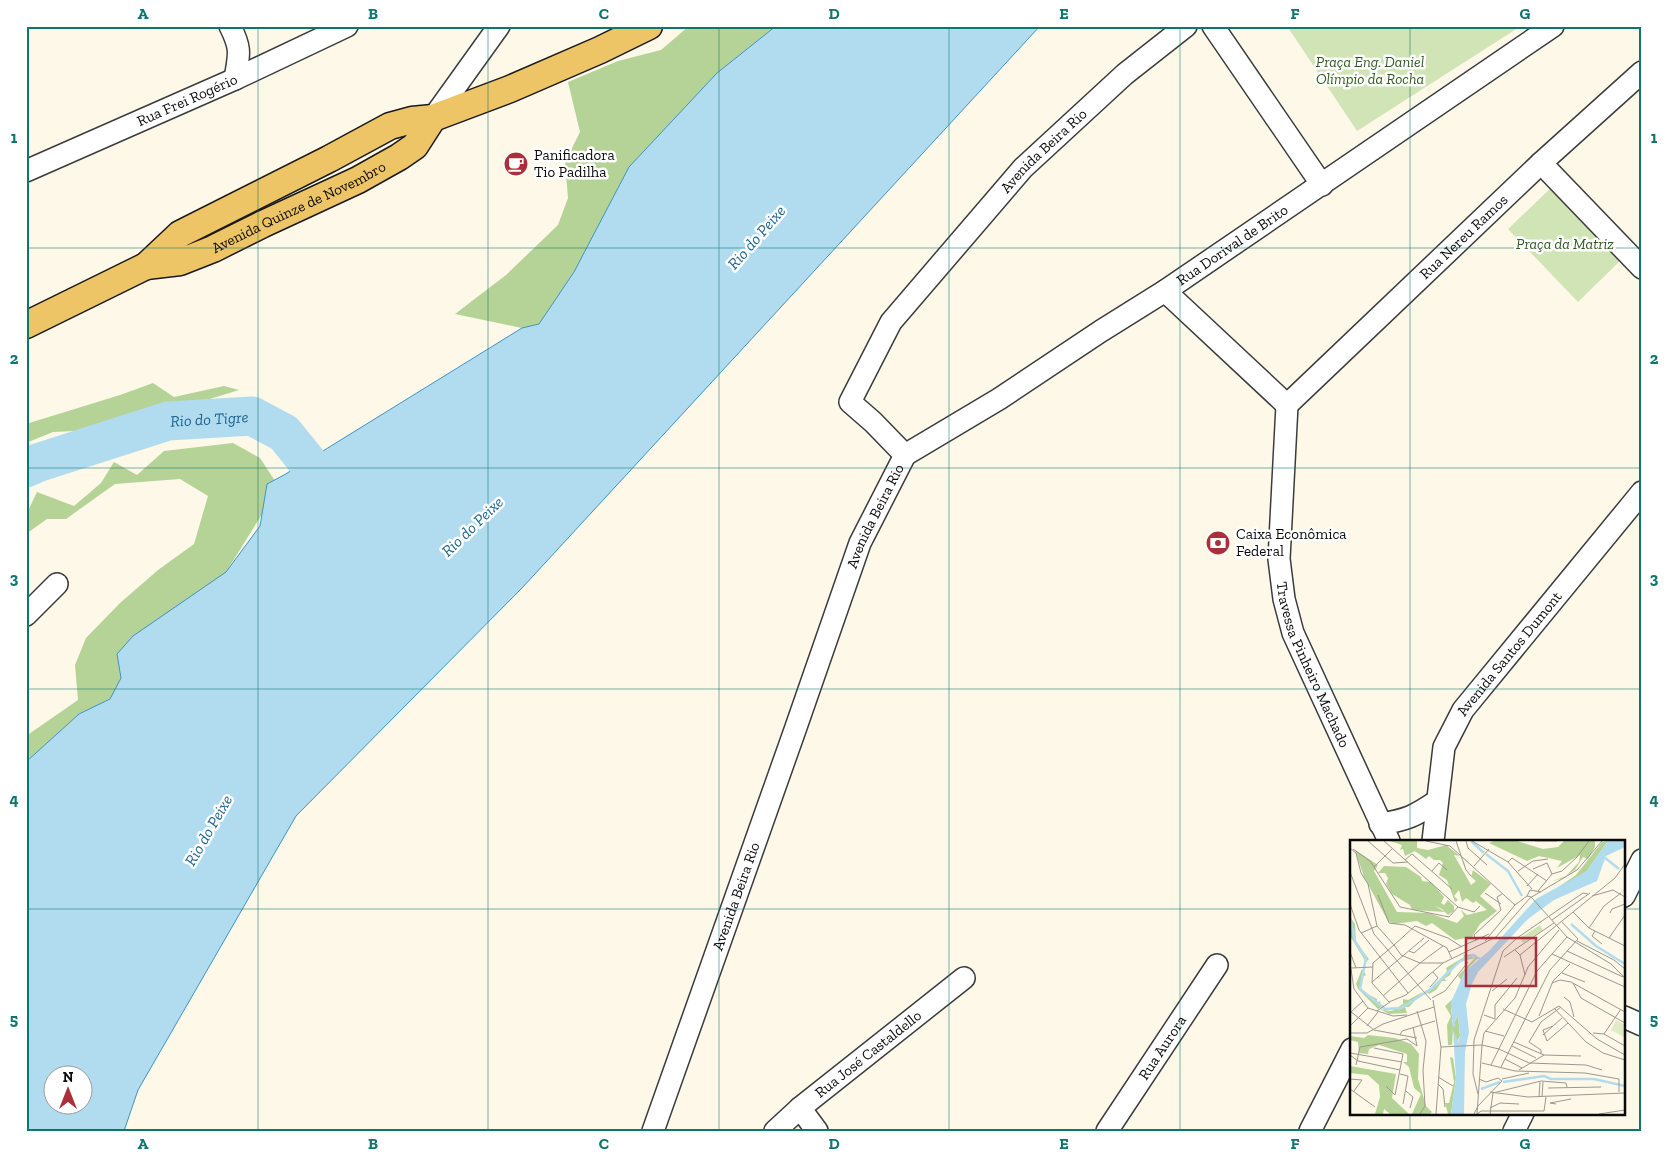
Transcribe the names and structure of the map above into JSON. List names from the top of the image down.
{
  "streets": {
    "main road": ["Avenida Quinze de Novembro"],
    "street": [
      "Rua Frei Rogério",
      "Avenida Beira Rio",
      "Rua Nereu Ramos",
      "Rua Dorival de Brito",
      "Avenida Santos Dumont",
      "Travessa Pinheiro Machado",
      "Rua Aurora",
      "Rua José Castaldello"
    ]
  },
  "crossings": [
    ["Avenida Beira Rio", "Rua Dorival de Brito"],
    ["Rua Nereu Ramos", "Travessa Pinheiro Machado"]
  ],
  "water": ["Rio do Peixe", "Rio do Tigre"],
  "parks": ["Praça Eng. Daniel Olímpio da Rocha", "Praça da Matriz"],
  "places": {
    "cafe": ["Panificadora Tio Padilha"],
    "bank": ["Caixa Econômica Federal"]
  },
  "north": "top",
  "grid": {
    "columns": [
      "A",
      "B",
      "C",
      "D",
      "E",
      "F",
      "G"
    ],
    "rows": [
      "1",
      "2",
      "3",
      "4",
      "5"
    ]
  }
}
